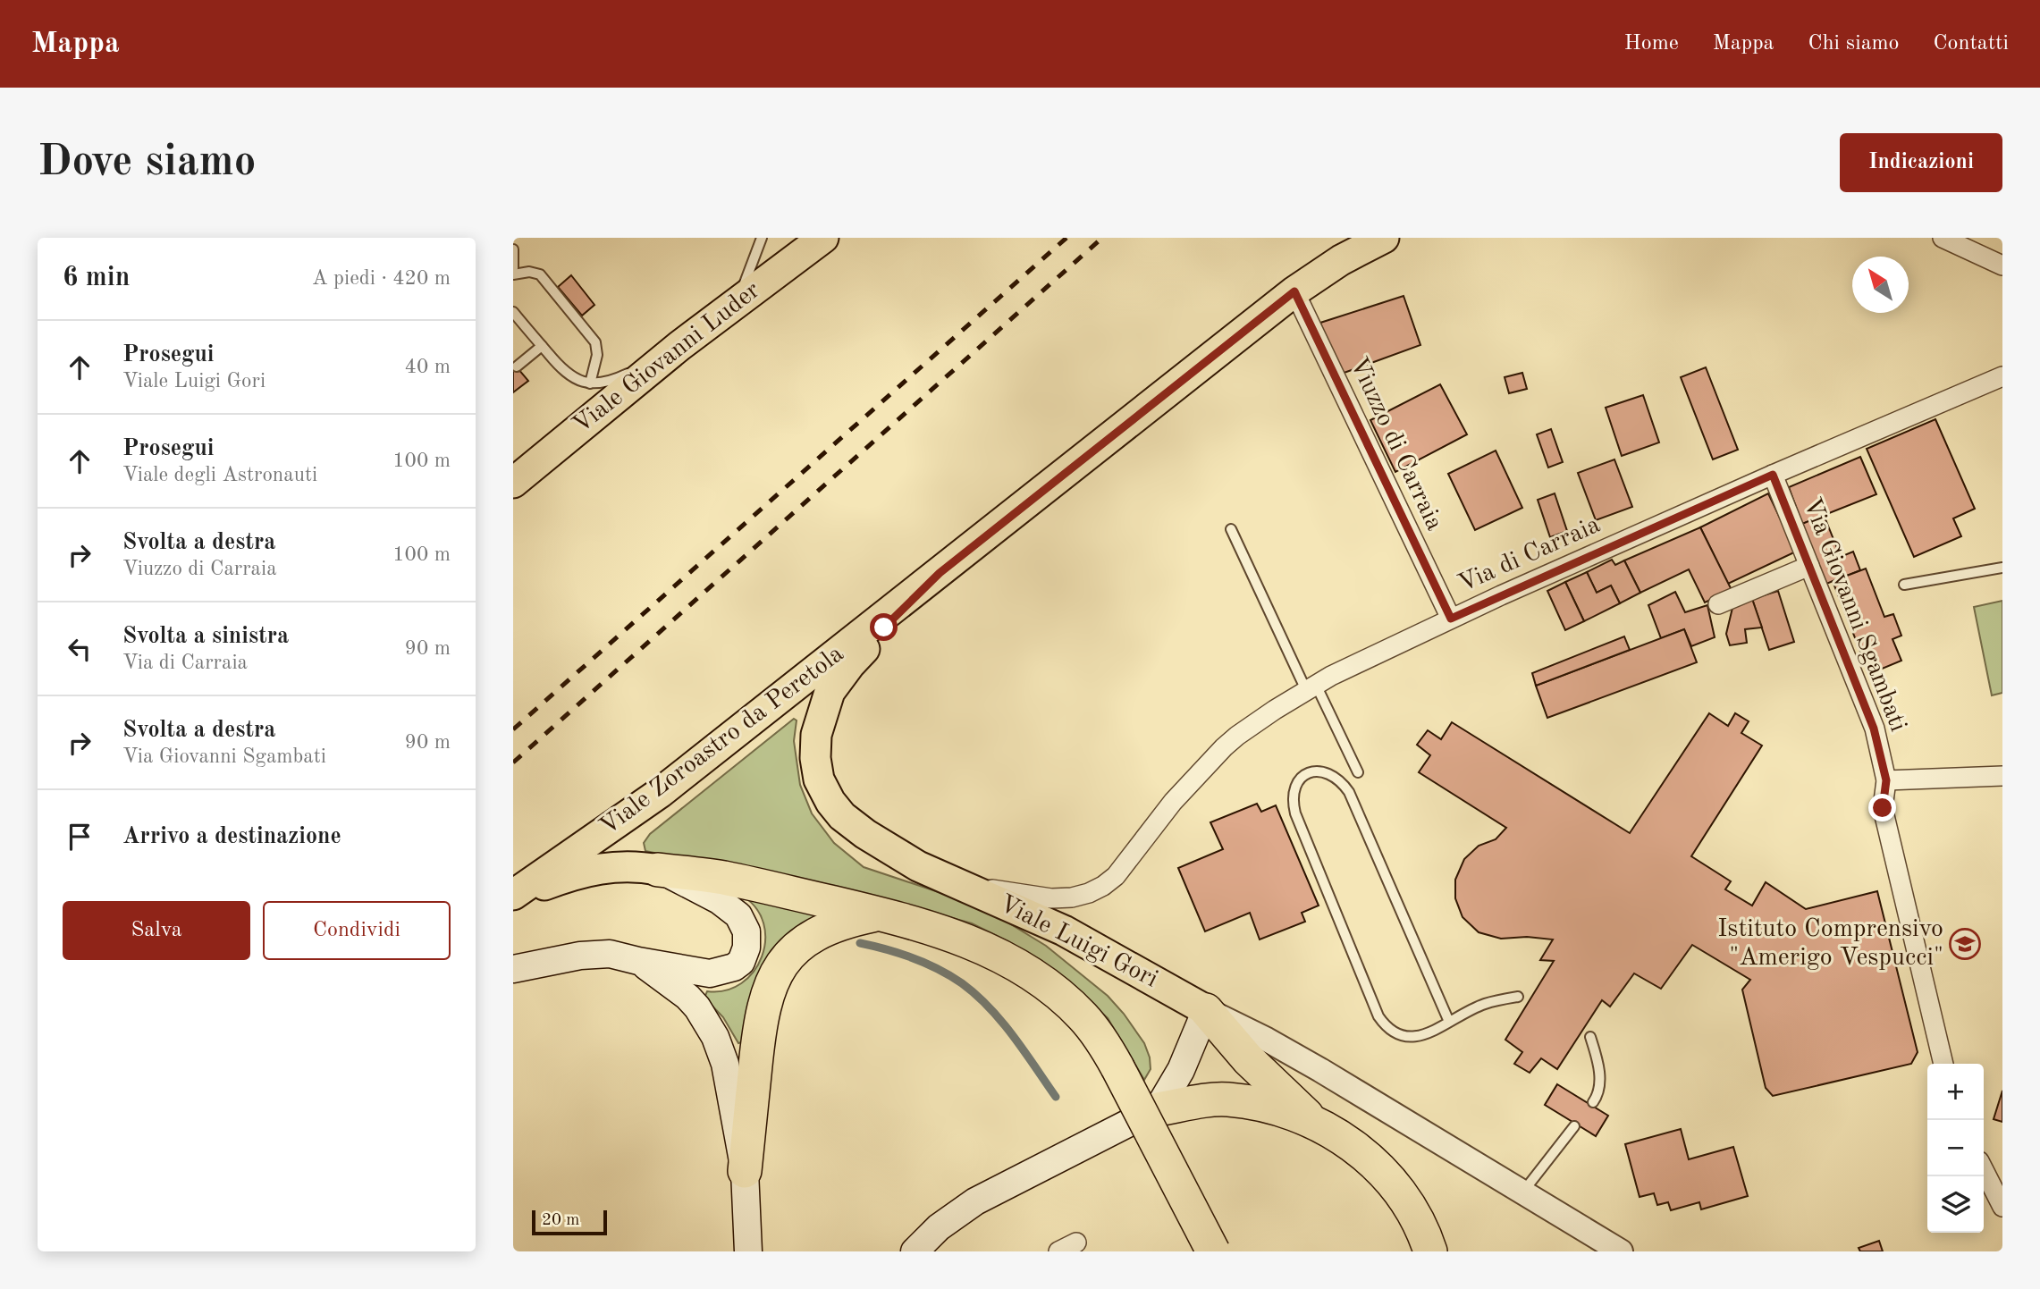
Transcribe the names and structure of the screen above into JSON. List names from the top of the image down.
{
  "streets": {
    "main road": ["Viale Giovanni Luder", "Viale Zoroastro da Peretola", "Viale Luigi Gori"],
    "street": ["Viuzzo di Carraia", "Via di Carraia", "Via Giovanni Sgambati"]
  },
  "crossings": [
    ["Viuzzo di Carraia", "Via di Carraia"],
    ["Viuzzo di Carraia", "Viale Zoroastro da Peretola"],
    ["Via di Carraia", "Via Giovanni Sgambati"],
    ["Via di Carraia", "Viale Luigi Gori"],
    ["Viale Zoroastro da Peretola", "Viale Luigi Gori"]
  ],
  "places": {
    "school or university": ["Istituto Comprensivo \"Amerigo Vespucci\""]
  },
  "scale_bar": "20 m",
  "north": "top left",
  "page": {
    "header": "Mappa",
    "nav": [
      "Home",
      "Mappa",
      "Chi siamo",
      "Contatti"
    ],
    "buttons": [
      "Indicazioni",
      ["Salva", "Condividi"]
    ],
    "title": "Dove siamo",
    "heading": ["6 min", "A piedi · 420 m"],
    "list": [
      ["Prosegui", "Viale Luigi Gori", "40 m"],
      ["Prosegui", "Viale degli Astronauti", "100 m"],
      ["Svolta a destra", "Viuzzo di Carraia", "100 m"],
      ["Svolta a sinistra", "Via di Carraia", "90 m"],
      ["Svolta a destra", "Via Giovanni Sgambati", "90 m"],
      "Arrivo a destinazione"
    ],
    "map_buttons": ["+", "−"],
    "scale": "20 m"
  }
}
